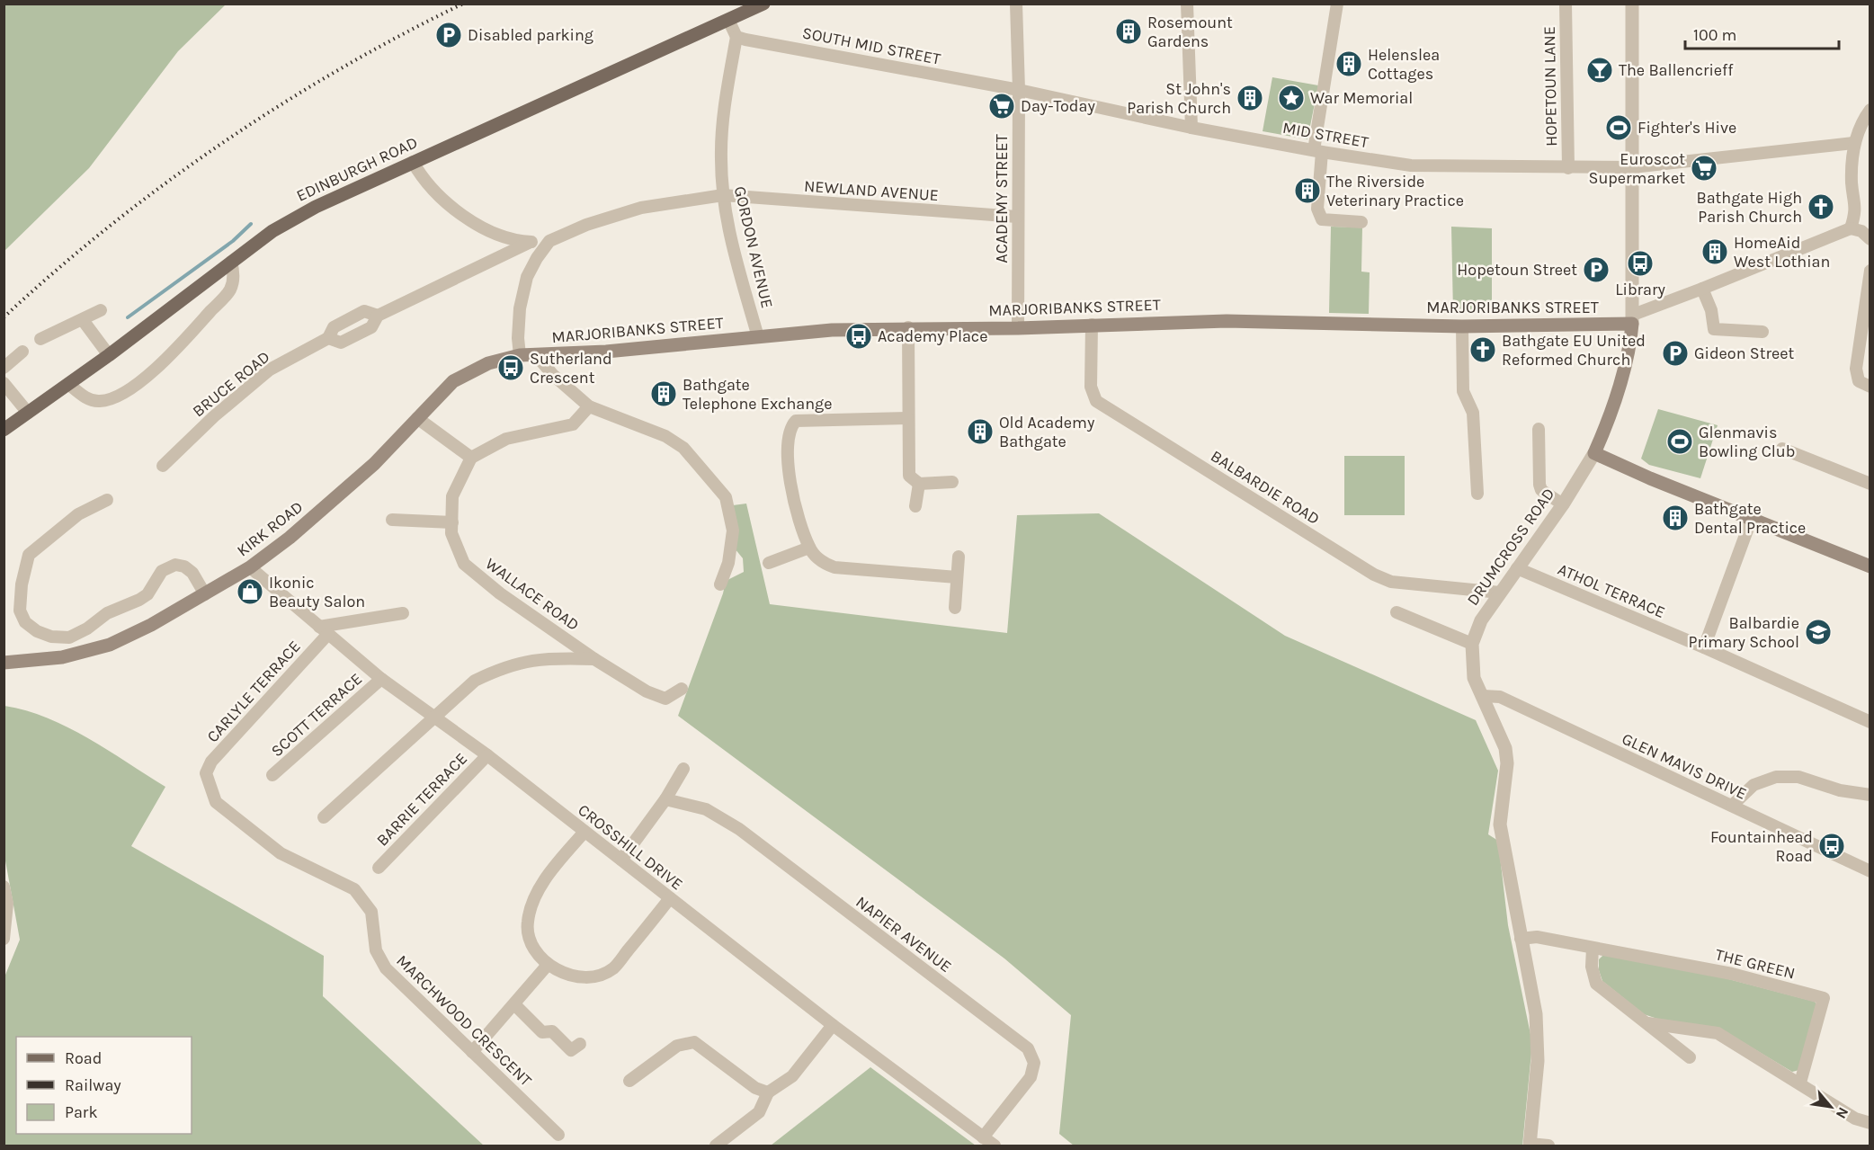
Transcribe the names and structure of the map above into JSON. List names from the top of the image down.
{
  "streets": {
    "main road": [
      "EDINBURGH ROAD",
      "MARJORIBANKS STREET",
      "KIRK ROAD",
      "DRUMCROSS ROAD"
    ],
    "street": [
      "SOUTH MID STREET",
      "HOPETOUN LANE",
      "MID STREET",
      "NEWLAND AVENUE",
      "ACADEMY STREET",
      "GORDON AVENUE",
      "BRUCE ROAD",
      "BALBARDIE ROAD",
      "ATHOL TERRACE",
      "WALLACE ROAD",
      "CARLYLE TERRACE",
      "SCOTT TERRACE",
      "GLEN MAVIS DRIVE",
      "BARRIE TERRACE",
      "CROSSHILL DRIVE",
      "NAPIER AVENUE",
      "THE GREEN",
      "MARCHWOOD CRESCENT"
    ]
  },
  "crossings": [
    ["SOUTH MID STREET", "MID STREET"],
    ["SOUTH MID STREET", "ACADEMY STREET"],
    ["SOUTH MID STREET", "GORDON AVENUE"],
    ["HOPETOUN LANE", "MID STREET"],
    ["MID STREET", "ACADEMY STREET"],
    ["NEWLAND AVENUE", "ACADEMY STREET"],
    ["NEWLAND AVENUE", "GORDON AVENUE"],
    ["ACADEMY STREET", "MARJORIBANKS STREET"],
    ["GORDON AVENUE", "MARJORIBANKS STREET"],
    ["MARJORIBANKS STREET", "BALBARDIE ROAD"],
    ["MARJORIBANKS STREET", "KIRK ROAD"],
    ["MARJORIBANKS STREET", "DRUMCROSS ROAD"],
    ["BALBARDIE ROAD", "DRUMCROSS ROAD"],
    ["KIRK ROAD", "CROSSHILL DRIVE"],
    ["DRUMCROSS ROAD", "ATHOL TERRACE"],
    ["DRUMCROSS ROAD", "GLEN MAVIS DRIVE"],
    ["DRUMCROSS ROAD", "THE GREEN"],
    ["CARLYLE TERRACE", "CROSSHILL DRIVE"],
    ["CARLYLE TERRACE", "MARCHWOOD CRESCENT"],
    ["SCOTT TERRACE", "CROSSHILL DRIVE"],
    ["BARRIE TERRACE", "CROSSHILL DRIVE"],
    ["CROSSHILL DRIVE", "NAPIER AVENUE"]
  ],
  "places": {
    "building": [
      "Rosemount Gardens",
      "Helenslea Cottages",
      "St John's Parish Church",
      "The Riverside Veterinary Practice",
      "HomeAid West Lothian",
      "Bathgate Telephone Exchange",
      "Old Academy Bathgate",
      "Bathgate Dental Practice"
    ],
    "parking": ["Disabled parking", "Hopetoun Street", "Gideon Street"],
    "bar": ["The Ballencrieff"],
    "place": ["War Memorial"],
    "supermarket": ["Day-Today", "Euroscot Supermarket"],
    "sports": ["Fighter's Hive", "Glenmavis Bowling Club"],
    "church": ["Bathgate High Parish Church", "Bathgate EU United Reformed Church"],
    "bus stop": [
      "Library",
      "Academy Place",
      "Sutherland Crescent",
      "Fountainhead Road"
    ],
    "shop": ["Ikonic Beauty Salon"],
    "school or university": ["Balbardie Primary School"]
  },
  "legend": ["Road", "Railway", "Park"],
  "scale_bar": "100 m",
  "north": "bottom right"
}
